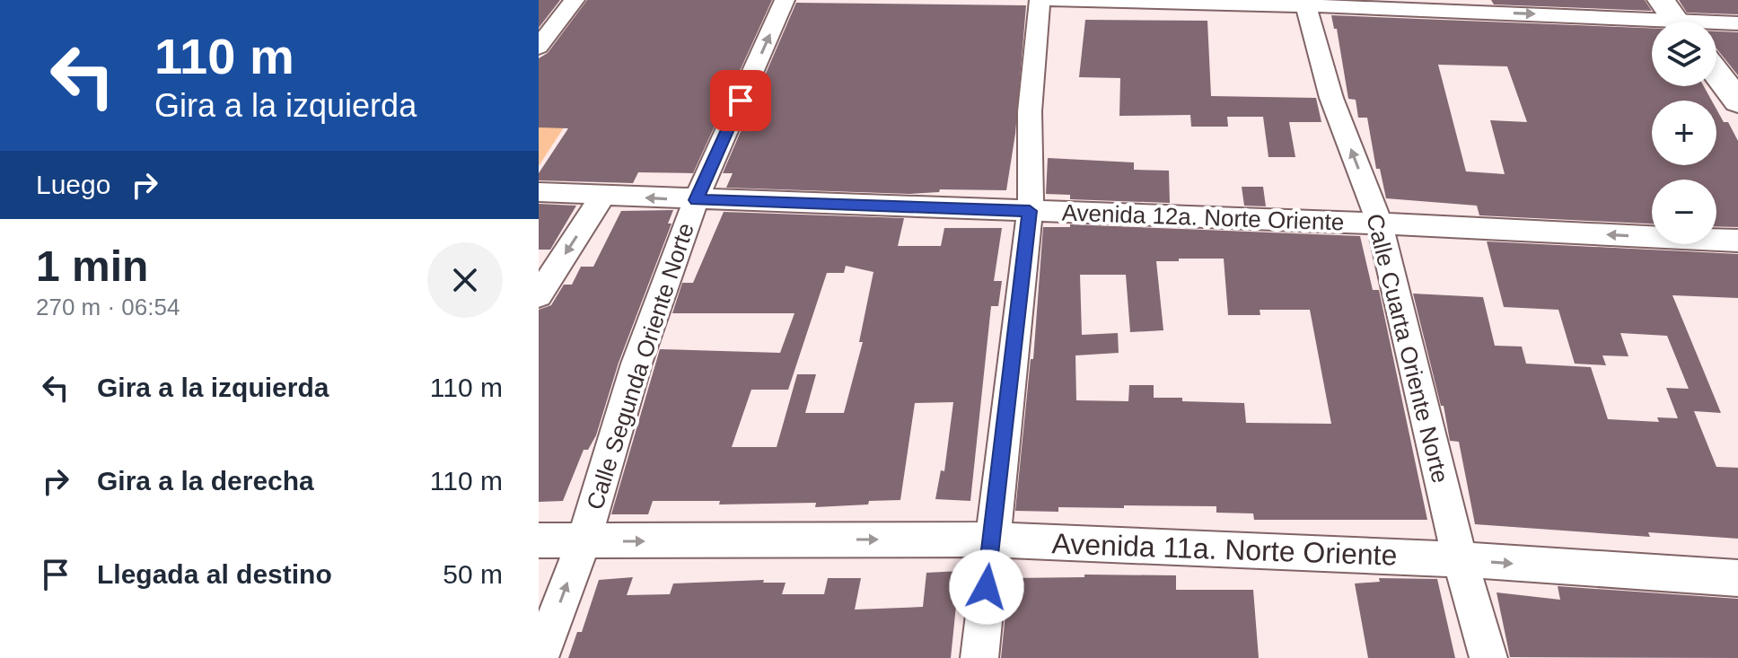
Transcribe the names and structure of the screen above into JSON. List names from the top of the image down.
{
  "streets": {
    "street": [
      "Avenida 12a. Norte Oriente",
      "Calle Cuarta Oriente Norte",
      "Calle Segunda Oriente Norte",
      "Avenida 11a. Norte Oriente"
    ]
  },
  "crossings": [
    ["Avenida 12a. Norte Oriente", "Calle Cuarta Oriente Norte"],
    ["Avenida 12a. Norte Oriente", "Calle Segunda Oriente Norte"],
    ["Calle Cuarta Oriente Norte", "Avenida 11a. Norte Oriente"],
    ["Calle Segunda Oriente Norte", "Avenida 11a. Norte Oriente"]
  ],
  "one_way": ["Calle Segunda Oriente Norte", "Avenida 11a. Norte Oriente"],
  "page": {
    "turn": ["110 m", "Gira a la izquierda"],
    "map_buttons": ["+", "−"],
    "then": "Luego",
    "heading": ["1 min", "270 m · 06:54"],
    "list": [
      {
        "name": "Gira a la izquierda",
        "value": "110 m"
      },
      {
        "name": "Gira a la derecha",
        "value": "110 m"
      },
      {
        "name": "Llegada al destino",
        "value": "50 m"
      }
    ]
  }
}
